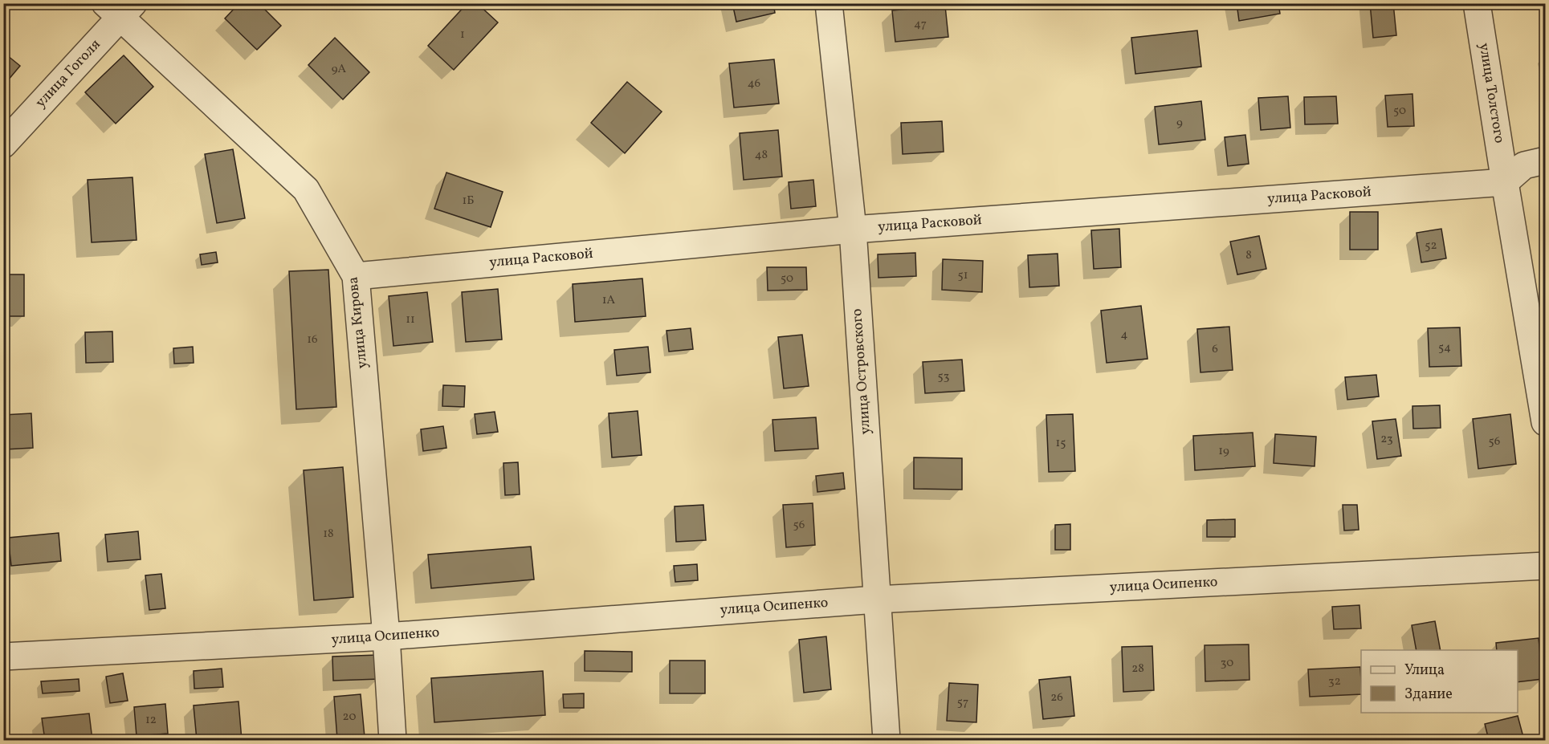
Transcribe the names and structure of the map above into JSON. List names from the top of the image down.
{
  "streets": {
    "street": [
      "улица Гоголя",
      "улица Толстого",
      "улица Расковой",
      "улица Кирова",
      "улица Островского",
      "улица Осипенко"
    ]
  },
  "crossings": [
    ["улица Гоголя", "улица Кирова"],
    ["улица Толстого", "улица Расковой"],
    ["улица Расковой", "улица Кирова"],
    ["улица Расковой", "улица Островского"],
    ["улица Кирова", "улица Осипенко"],
    ["улица Островского", "улица Осипенко"]
  ],
  "house_numbers": [
    "47",
    "1",
    "9А",
    "46",
    "50",
    "9",
    "48",
    "1Б",
    "52",
    "8",
    "51",
    "50",
    "1А",
    "11",
    "4",
    "16",
    "54",
    "6",
    "53",
    "23",
    "56",
    "15",
    "19",
    "56",
    "18",
    "30",
    "28",
    "32",
    "26",
    "57",
    "20",
    "12"
  ],
  "legend": ["Улица", "Здание"]
}
